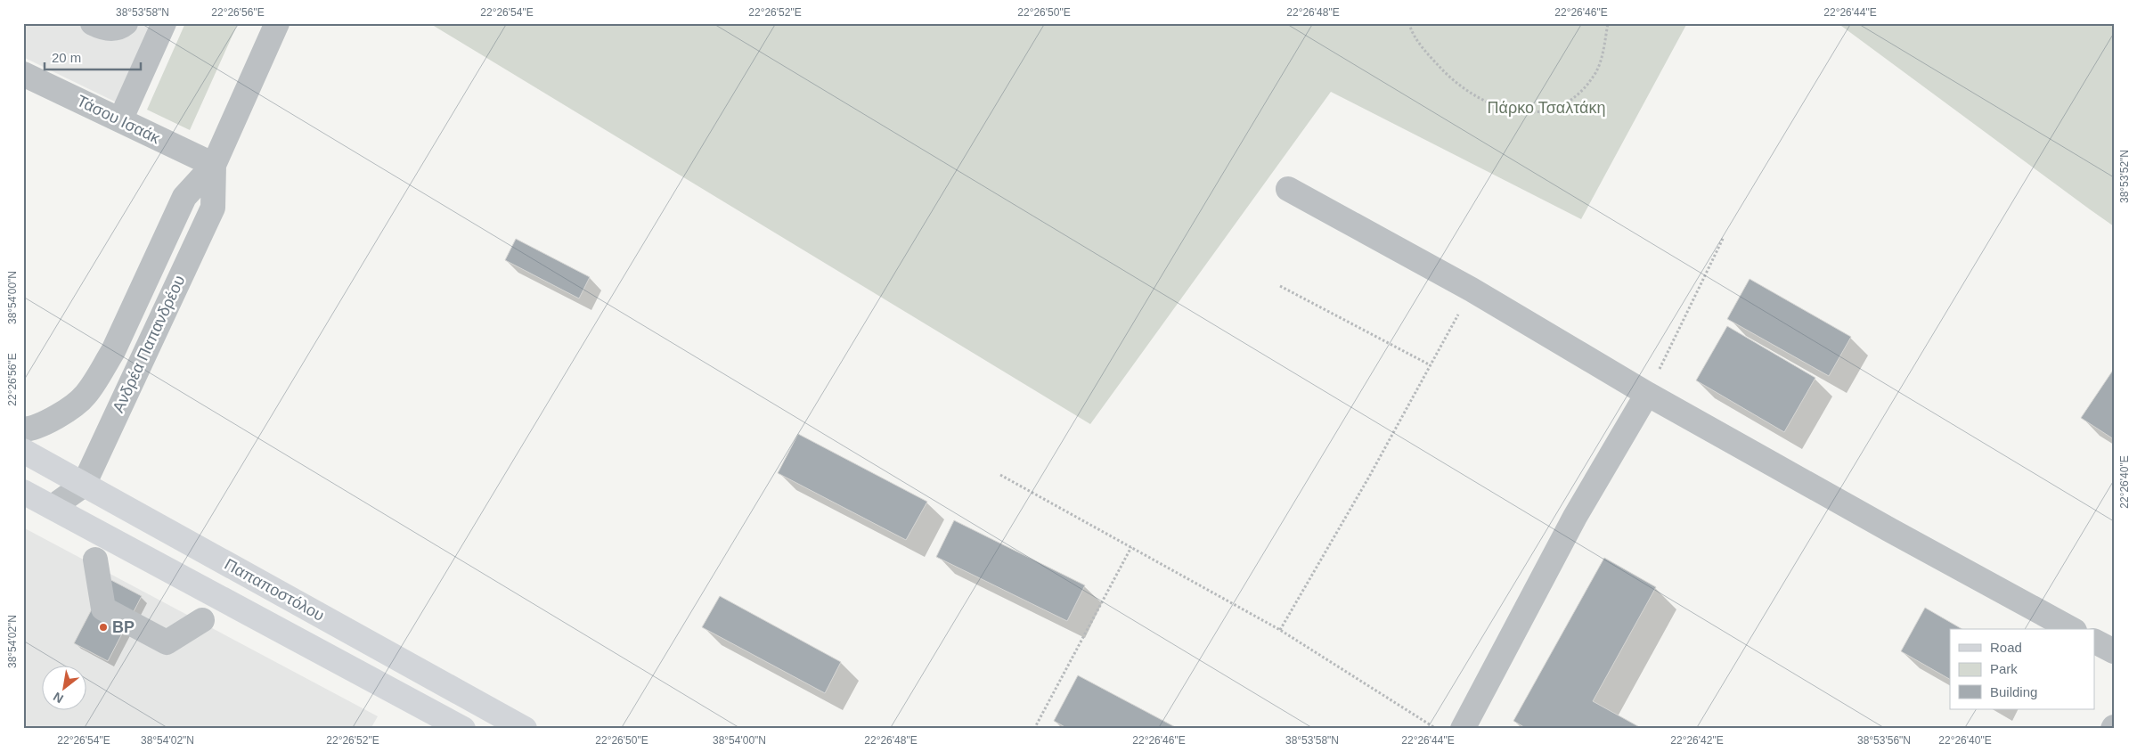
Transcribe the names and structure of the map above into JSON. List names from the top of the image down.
{
  "streets": {
    "main road": ["Παπαποστόλου"],
    "street": ["Τάσου Ισαάκ", "Ανδρέα Παπανδρέου"]
  },
  "crossings": [
    ["Τάσου Ισαάκ", "Ανδρέα Παπανδρέου"],
    ["Ανδρέα Παπανδρέου", "Παπαποστόλου"]
  ],
  "parks": ["Πάρκο Τσαλτάκη"],
  "places": ["BP"],
  "legend": ["Road", "Park", "Building"],
  "scale_bar": "20 m",
  "north": "bottom left",
  "coordinates": [
    "38°53'58\"N",
    "22°26'56\"E",
    "22°26'54\"E",
    "22°26'52\"E",
    "22°26'50\"E",
    "22°26'48\"E",
    "22°26'46\"E",
    "22°26'44\"E",
    "38°53'52\"N",
    "38°54'00\"N",
    "22°26'40\"E",
    "38°54'02\"N",
    "22°26'42\"E",
    "38°53'56\"N"
  ]
}
